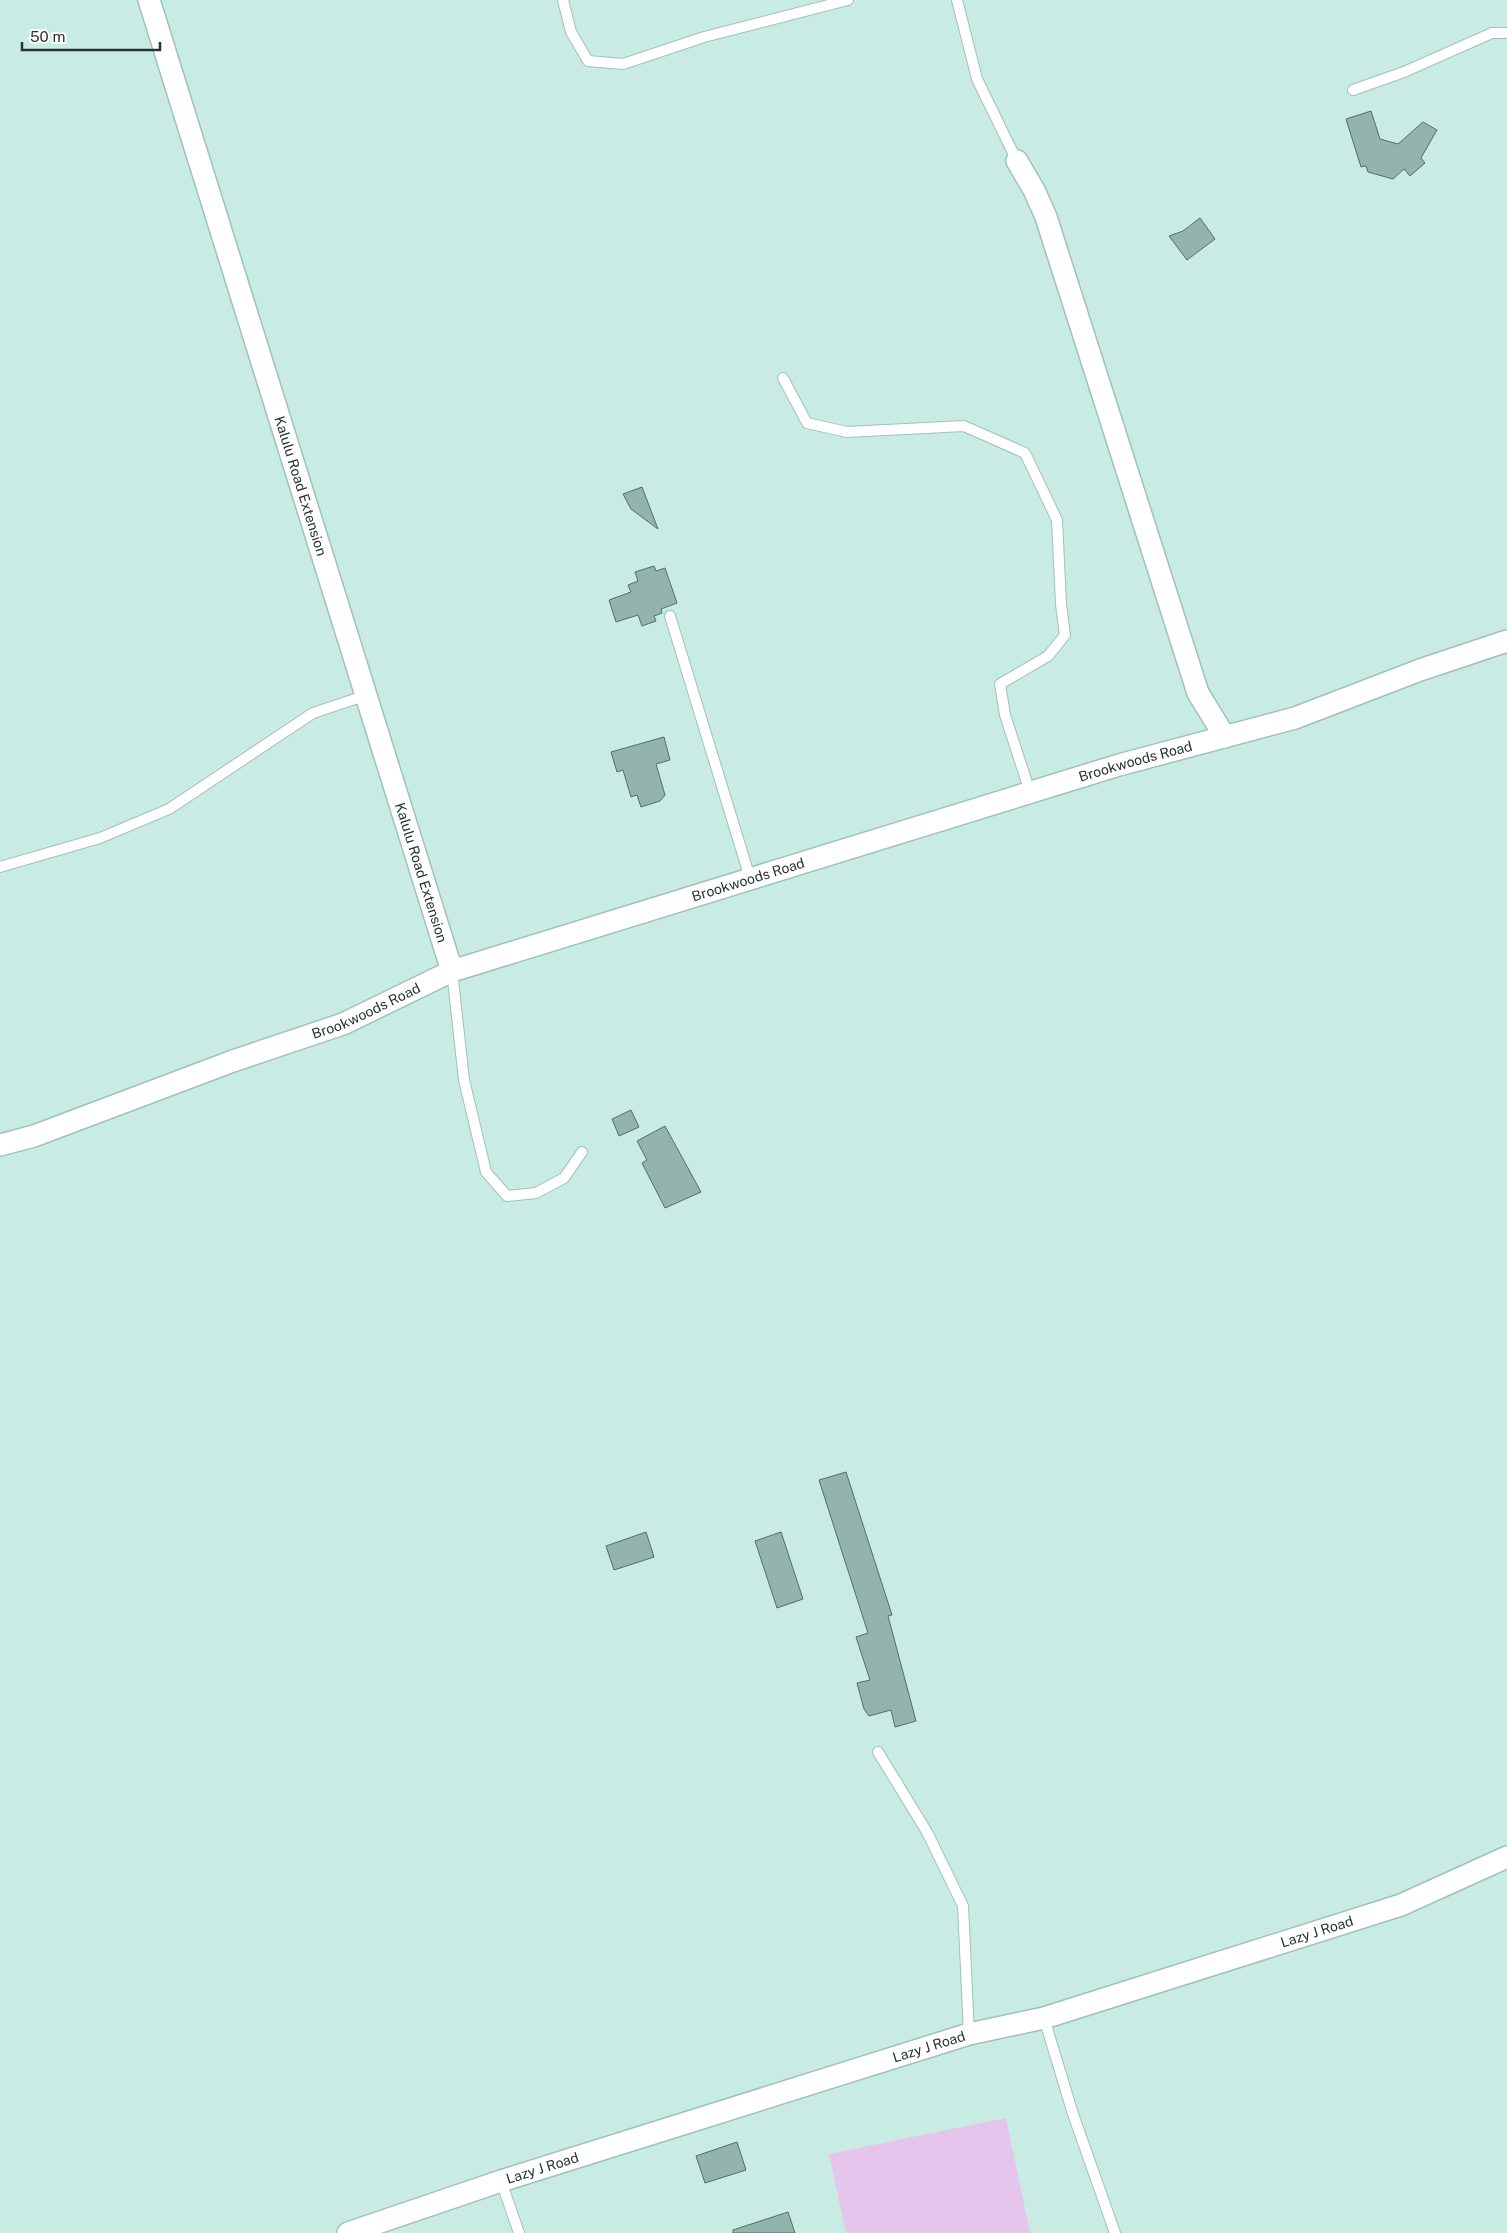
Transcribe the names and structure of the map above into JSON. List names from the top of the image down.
{
  "streets": {
    "street": ["Kalulu Road Extension", "Brookwoods Road", "Lazy J Road"]
  },
  "crossings": [
    ["Kalulu Road Extension", "Brookwoods Road"]
  ],
  "scale_bar": "50 m"
}
